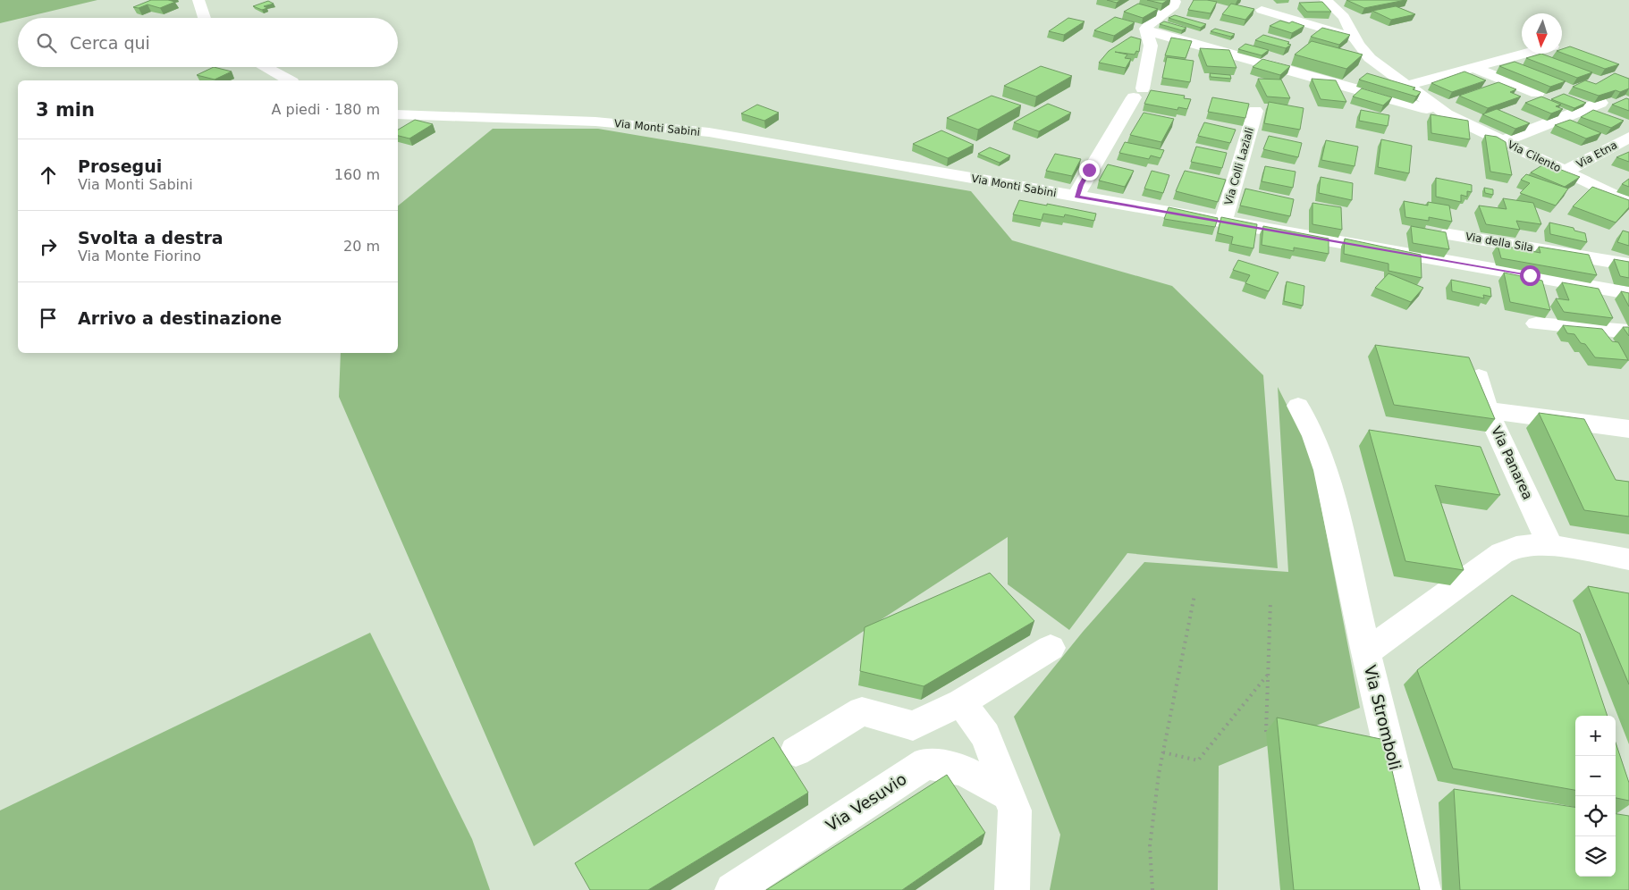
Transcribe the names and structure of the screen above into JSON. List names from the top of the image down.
{
  "streets": {
    "street": [
      "Via Monti Sabini",
      "Via Etna",
      "Via Cilento",
      "Via Colli Laziali",
      "Via della Sila",
      "Via Panarea",
      "Via Stromboli",
      "Via Vesuvio"
    ]
  },
  "crossings": [
    ["Via Monti Sabini", "Via Colli Laziali"],
    ["Via Etna", "Via Cilento"],
    ["Via Panarea", "Via Stromboli"]
  ],
  "north": "bottom",
  "page": {
    "search": "Cerca qui",
    "heading": ["3 min", "A piedi · 180 m"],
    "list": [
      ["Prosegui", "Via Monti Sabini", "160 m"],
      ["Svolta a destra", "Via Monte Fiorino", "20 m"],
      "Arrivo a destinazione"
    ],
    "map_buttons": ["+", "−"]
  }
}
